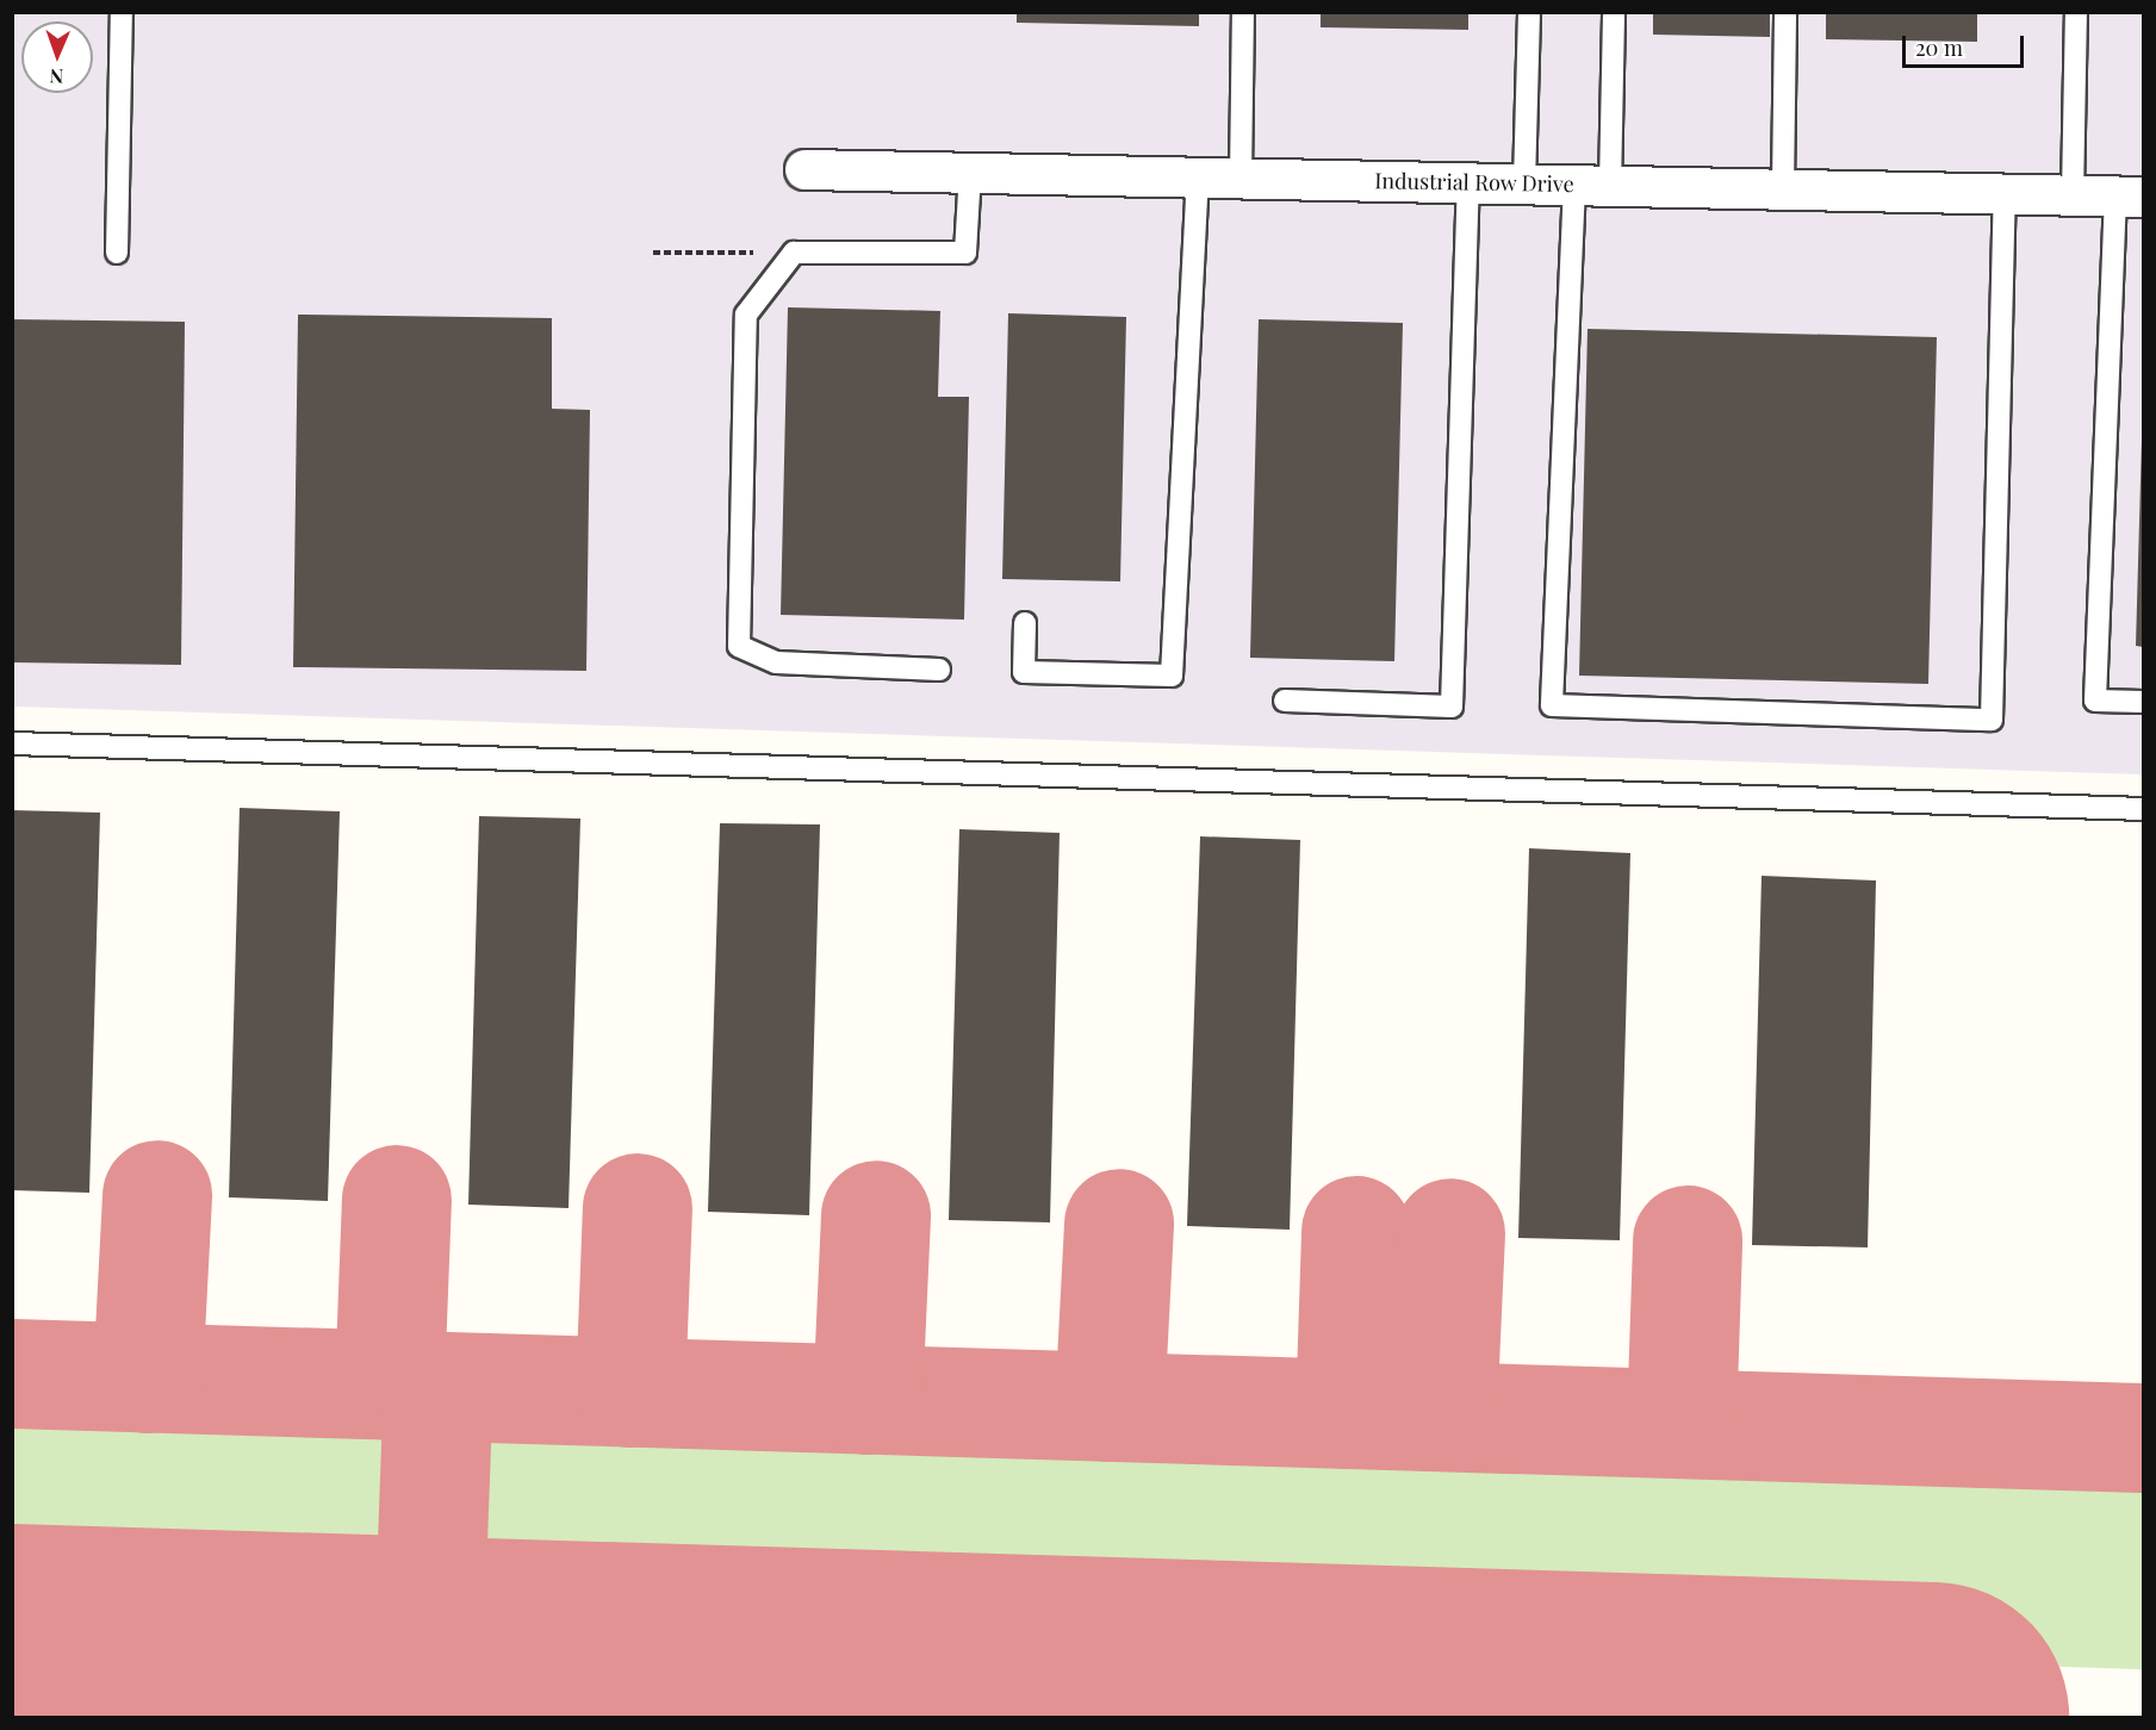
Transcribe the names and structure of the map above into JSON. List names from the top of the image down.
{
  "streets": {
    "street": ["Industrial Row Drive"]
  },
  "scale_bar": "20 m",
  "north": "bottom"
}
